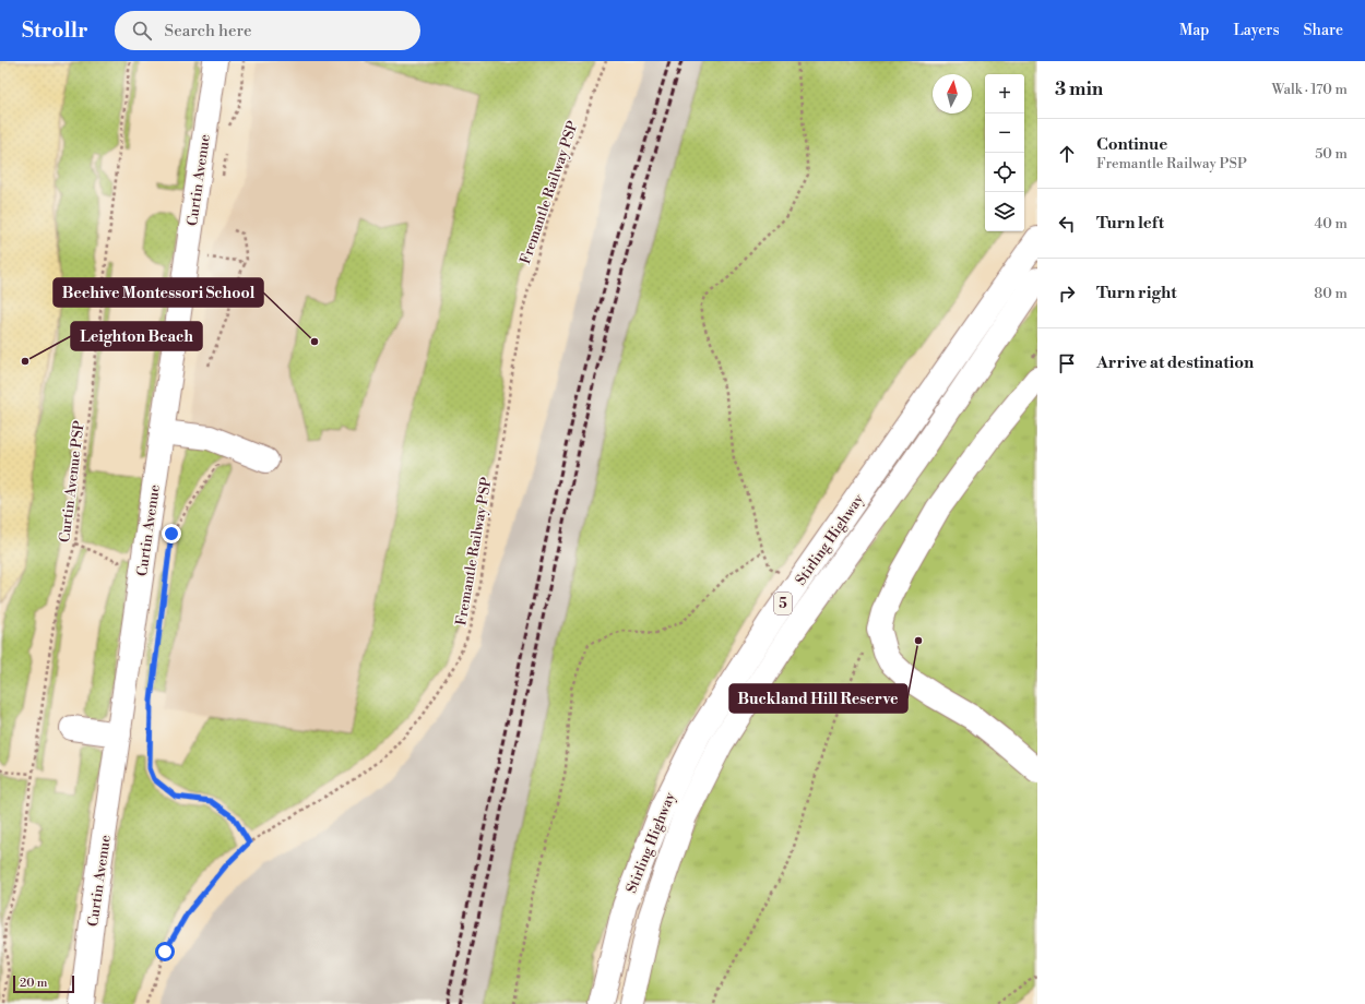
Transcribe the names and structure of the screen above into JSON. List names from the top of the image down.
{
  "streets": {
    "main road": ["Curtin Avenue", "Stirling Highway", "5"],
    "path": ["Fremantle Railway PSP", "Curtin Avenue PSP"]
  },
  "places": ["Beehive Montessori School", "Leighton Beach", "Buckland Hill Reserve"],
  "scale_bar": "20 m",
  "north": "top",
  "page": {
    "header": "Strollr",
    "search": "Search here",
    "nav": ["Map", "Layers", "Share"],
    "heading": ["3 min", "Walk · 170 m"],
    "map_buttons": ["+", "−"],
    "list": [
      ["Continue", "Fremantle Railway PSP", "50 m"],
      ["Turn left", "40 m"],
      ["Turn right", "80 m"],
      "Arrive at destination"
    ],
    "scale": "20 m"
  }
}
